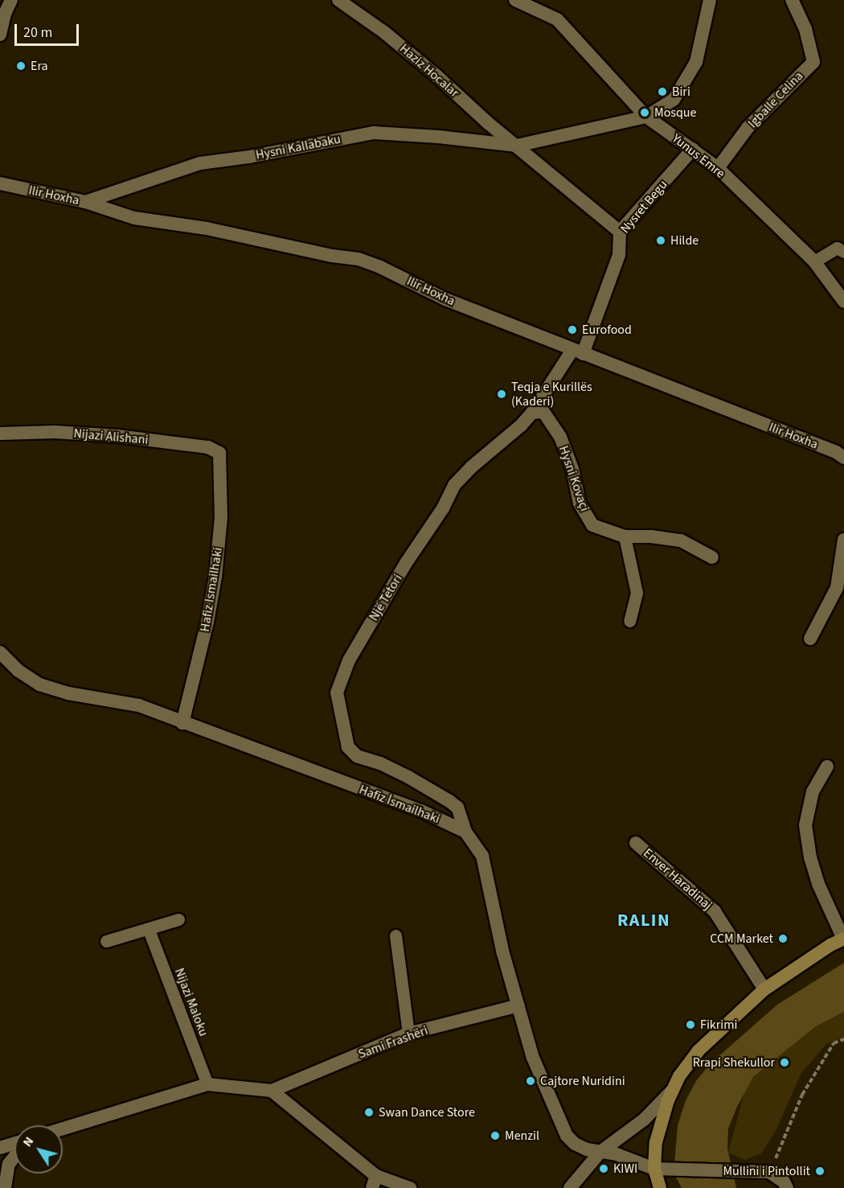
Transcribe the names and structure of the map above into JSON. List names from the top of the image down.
{
  "streets": {
    "street": [
      "Haziz Hocalar",
      "Igballe Celina",
      "Hysni Kallabaku",
      "Yunus Emre",
      "Ilir Hoxha",
      "Nysret Begu",
      "Nijazi Alishani",
      "Hysni Kovaçi",
      "Hafiz Ismailhaki",
      "Një Tetori",
      "Hafiz İsmai̇lhaki",
      "Enver Haradinaj",
      "Sami Frashëri"
    ],
    "lane": ["Nijazi Maloku"]
  },
  "crossings": [
    ["Haziz Hocalar", "Hysni Kallabaku"],
    ["Haziz Hocalar", "Nysret Begu"],
    ["Igballe Celina", "Yunus Emre"],
    ["Hysni Kallabaku", "Ilir Hoxha"],
    ["Yunus Emre", "Nysret Begu"],
    ["Ilir Hoxha", "Nysret Begu"],
    ["Ilir Hoxha", "Një Tetori"],
    ["Nysret Begu", "Një Tetori"],
    ["Nijazi Alishani", "Hafiz Ismailhaki"],
    ["Hysni Kovaçi", "Një Tetori"],
    ["Hafiz Ismailhaki", "Hafiz İsmai̇lhaki"],
    ["Një Tetori", "Hafiz İsmai̇lhaki"],
    ["Hafiz İsmai̇lhaki", "Sami Frashëri"],
    ["Nijazi Maloku", "Sami Frashëri"]
  ],
  "districts": ["RALIN"],
  "places": [
    "Era",
    "Biri",
    "Mosque",
    "Hilde",
    "Eurofood",
    "Teqja e Kurillës (Kaderi)",
    "CCM Market",
    "Fikrimi",
    "Rrapi Shekullor",
    "Cajtore Nuridini",
    "Swan Dance Store",
    "Menzil",
    "KIWI",
    "Mullini i Pintollit"
  ],
  "scale_bar": "20 m",
  "north": "top left"
}
